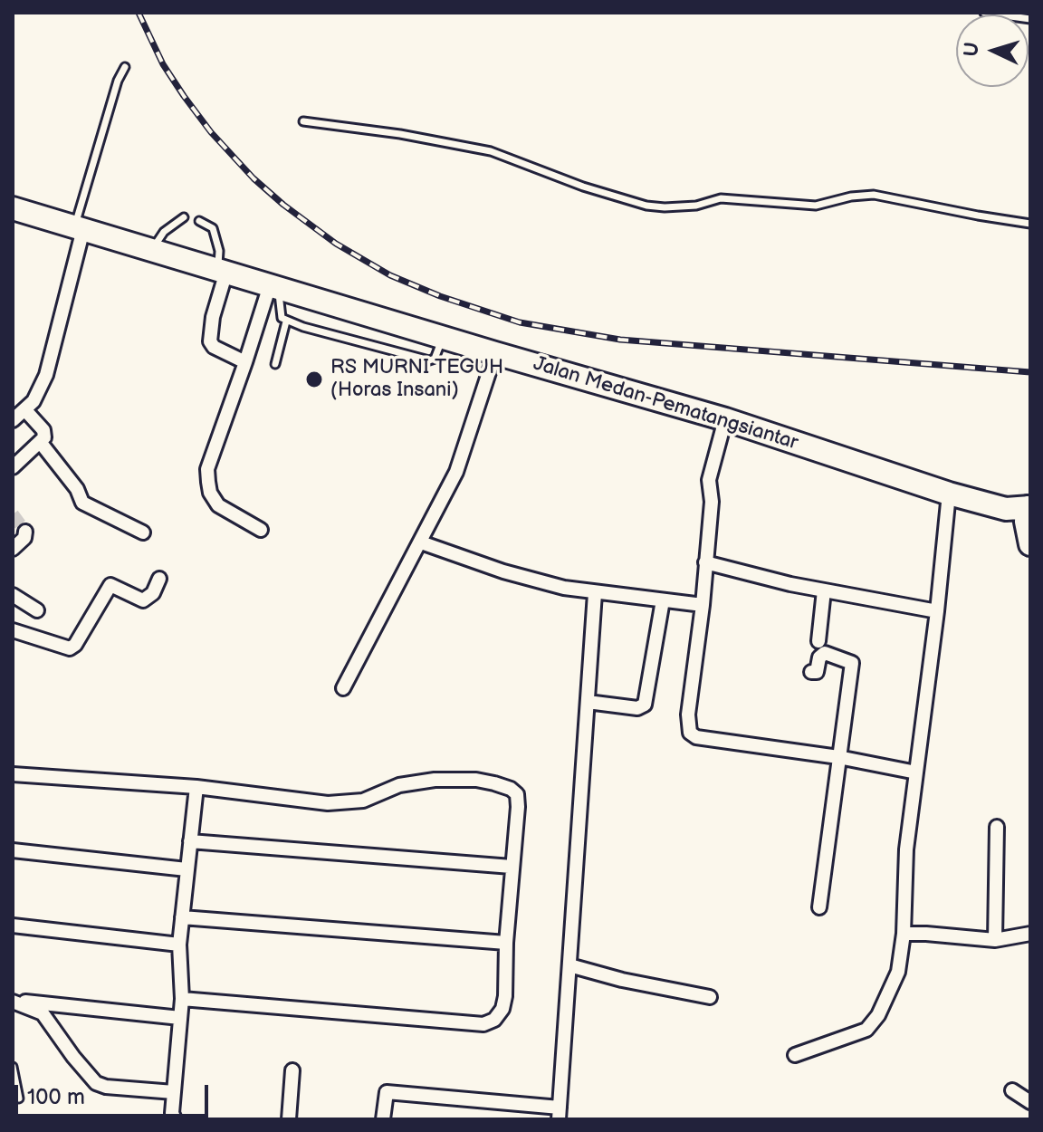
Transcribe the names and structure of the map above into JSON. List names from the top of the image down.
{
  "streets": {
    "highway": ["Jalan Medan-Pematangsiantar"]
  },
  "places": ["RS MURNI TEGUH (Horas Insani)"],
  "scale_bar": "100 m",
  "north": "left"
}
